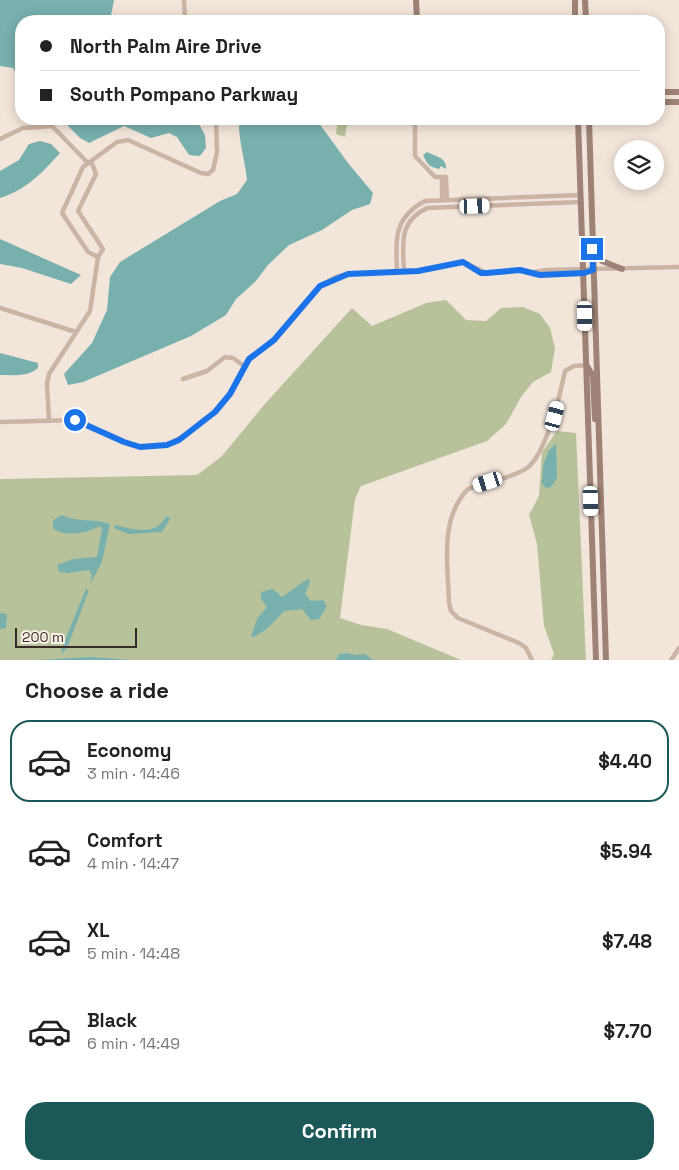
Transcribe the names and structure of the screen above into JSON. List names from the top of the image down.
{
  "scale_bar": "200 m",
  "page": {
    "banner": ["North Palm Aire Drive", "South Pompano Parkway"],
    "scale": "200 m",
    "heading": "Choose a ride",
    "list": [
      {
        "name": "Economy",
        "note": "3 min · 14:46",
        "value": "$4.40"
      },
      {
        "name": "Comfort",
        "note": "4 min · 14:47",
        "value": "$5.94"
      },
      {
        "name": "XL",
        "note": "5 min · 14:48",
        "value": "$7.48"
      },
      {
        "name": "Black",
        "note": "6 min · 14:49",
        "value": "$7.70"
      }
    ],
    "buttons": "Confirm"
  }
}
